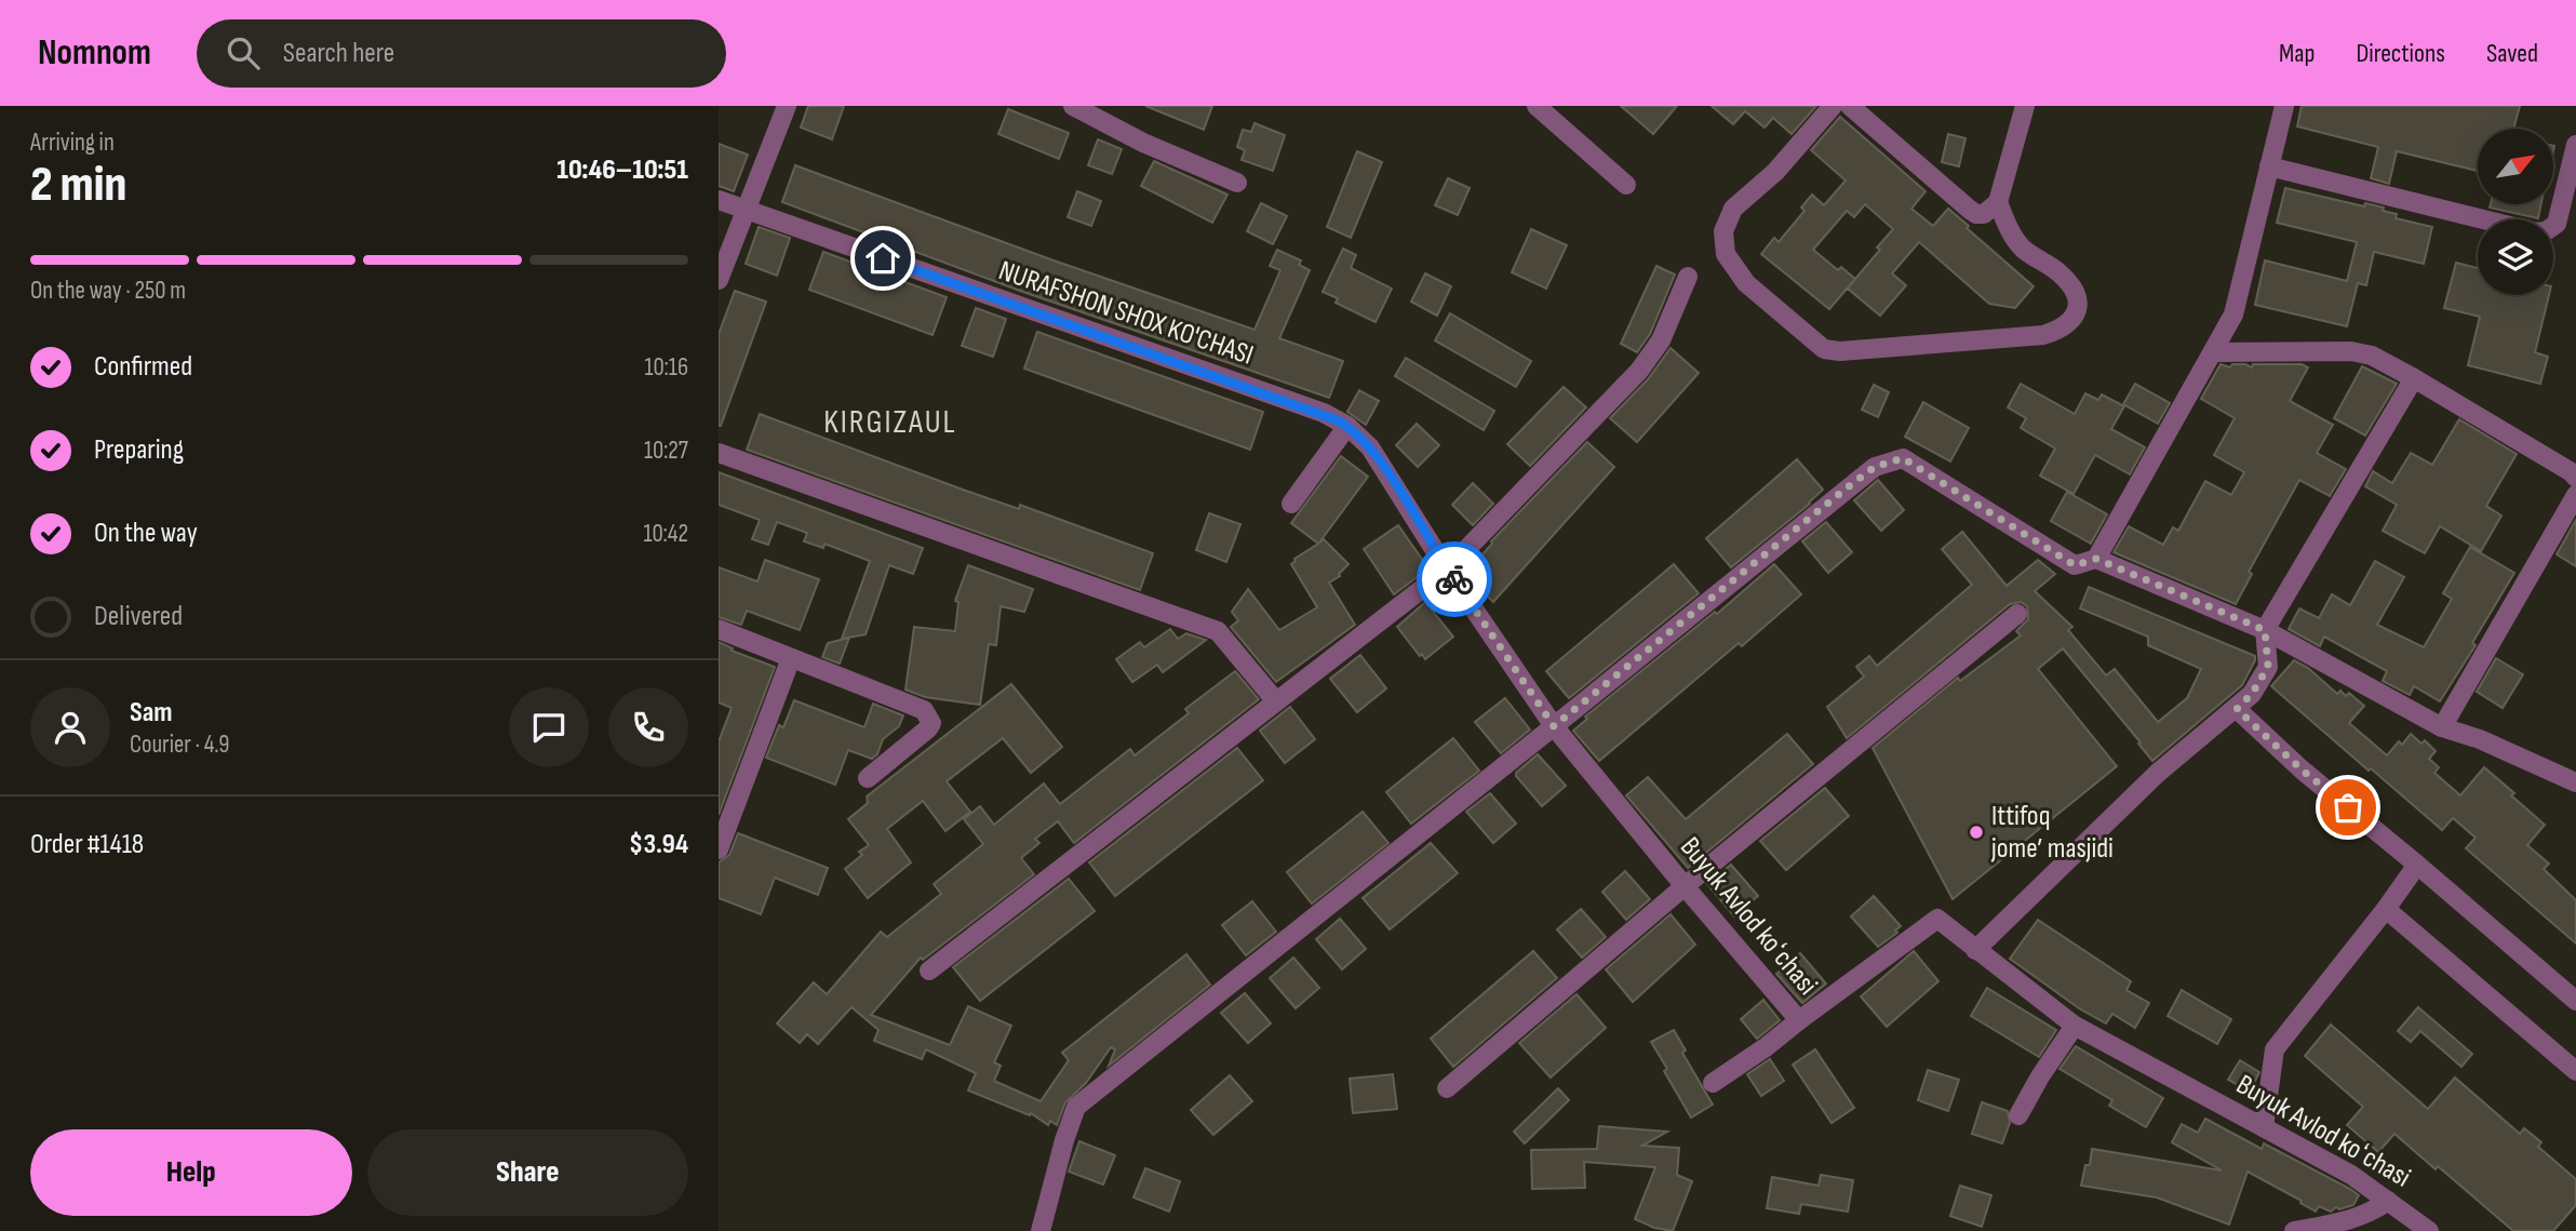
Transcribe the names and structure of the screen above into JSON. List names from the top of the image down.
{
  "streets": {
    "street": ["NURAFSHON SHOX KO'CHASI", "Buyuk Avlod koʻchasi"]
  },
  "crossings": [
    ["NURAFSHON SHOX KO'CHASI", "Buyuk Avlod koʻchasi"]
  ],
  "districts": ["KIRGIZAUL"],
  "places": ["Ittifoq jome’ masjidi"],
  "north": "top right",
  "page": {
    "header": "Nomnom",
    "search": "Search here",
    "nav": ["Map", "Directions", "Saved"],
    "heading": ["2 min", "Arriving in", "10:46–10:51"],
    "panel": [
      "Sam",
      "Courier · 4.9",
      "Order #1418",
      "$3.94"
    ],
    "bar": "On the way · 250 m",
    "list": [
      ["Confirmed", "10:16"],
      ["Preparing", "10:27"],
      ["On the way", "10:42"],
      "Delivered"
    ],
    "buttons": ["Help", "Share"]
  }
}
